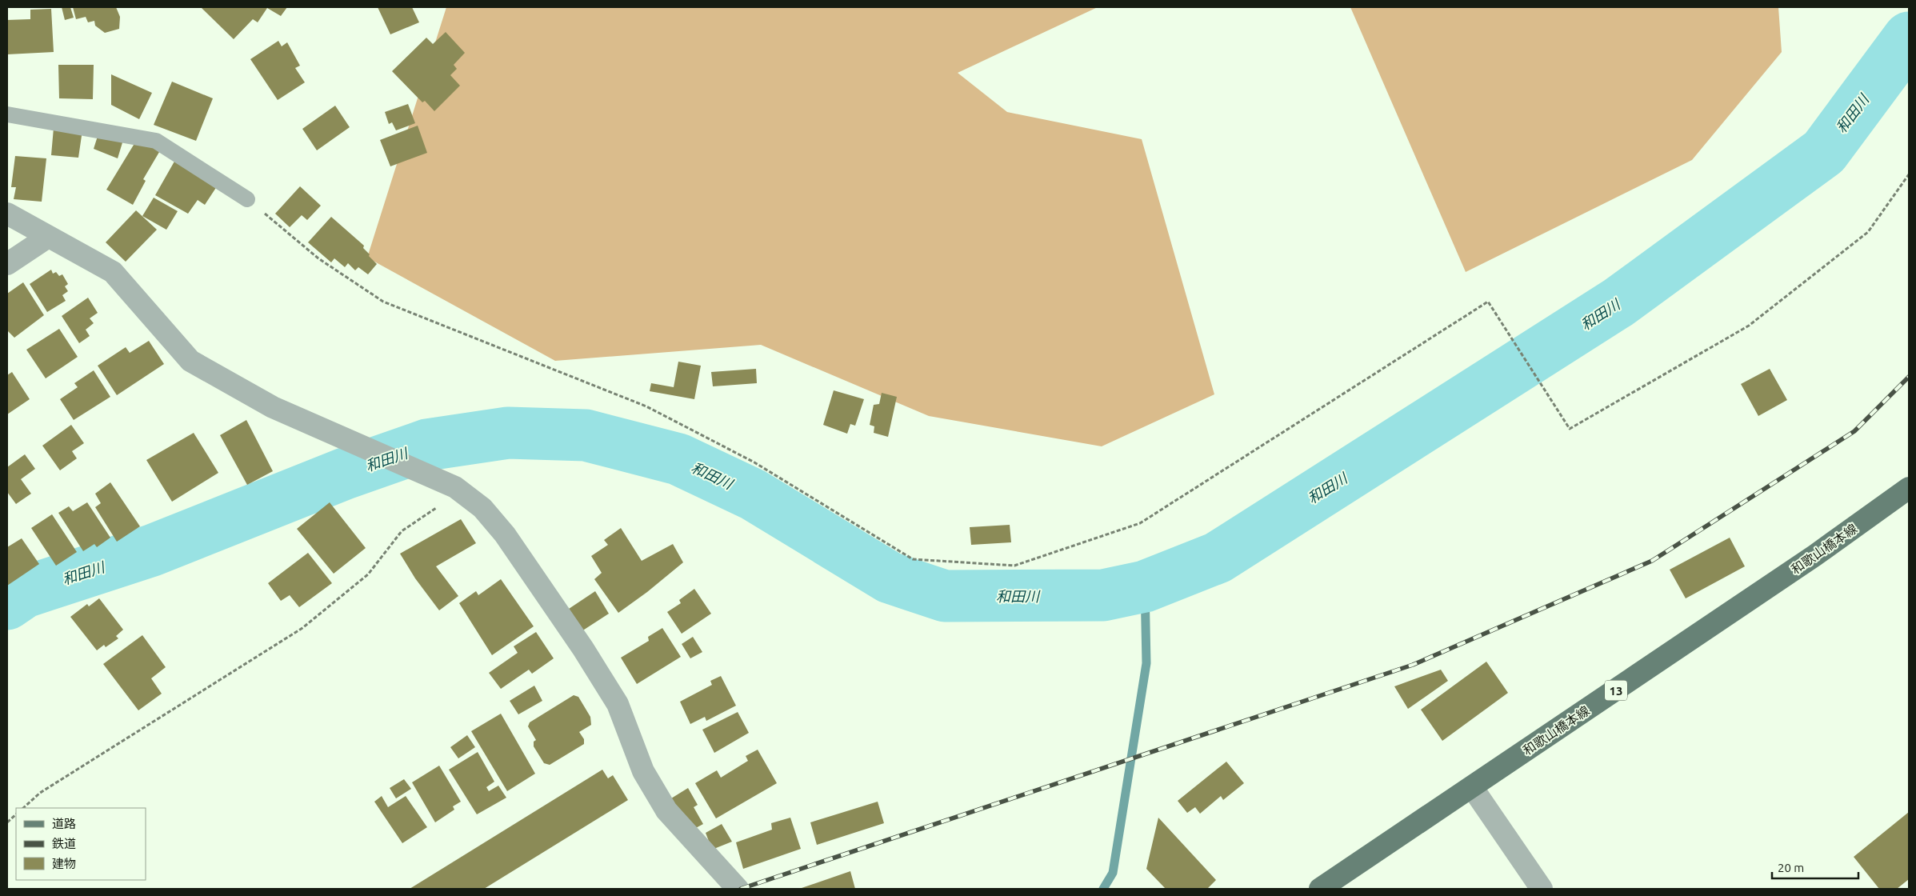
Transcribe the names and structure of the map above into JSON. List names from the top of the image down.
{
  "streets": {
    "main road": ["和歌山橋本線", "13"]
  },
  "water": ["和田川"],
  "legend": ["道路", "鉄道", "建物"],
  "scale_bar": "20 m"
}
